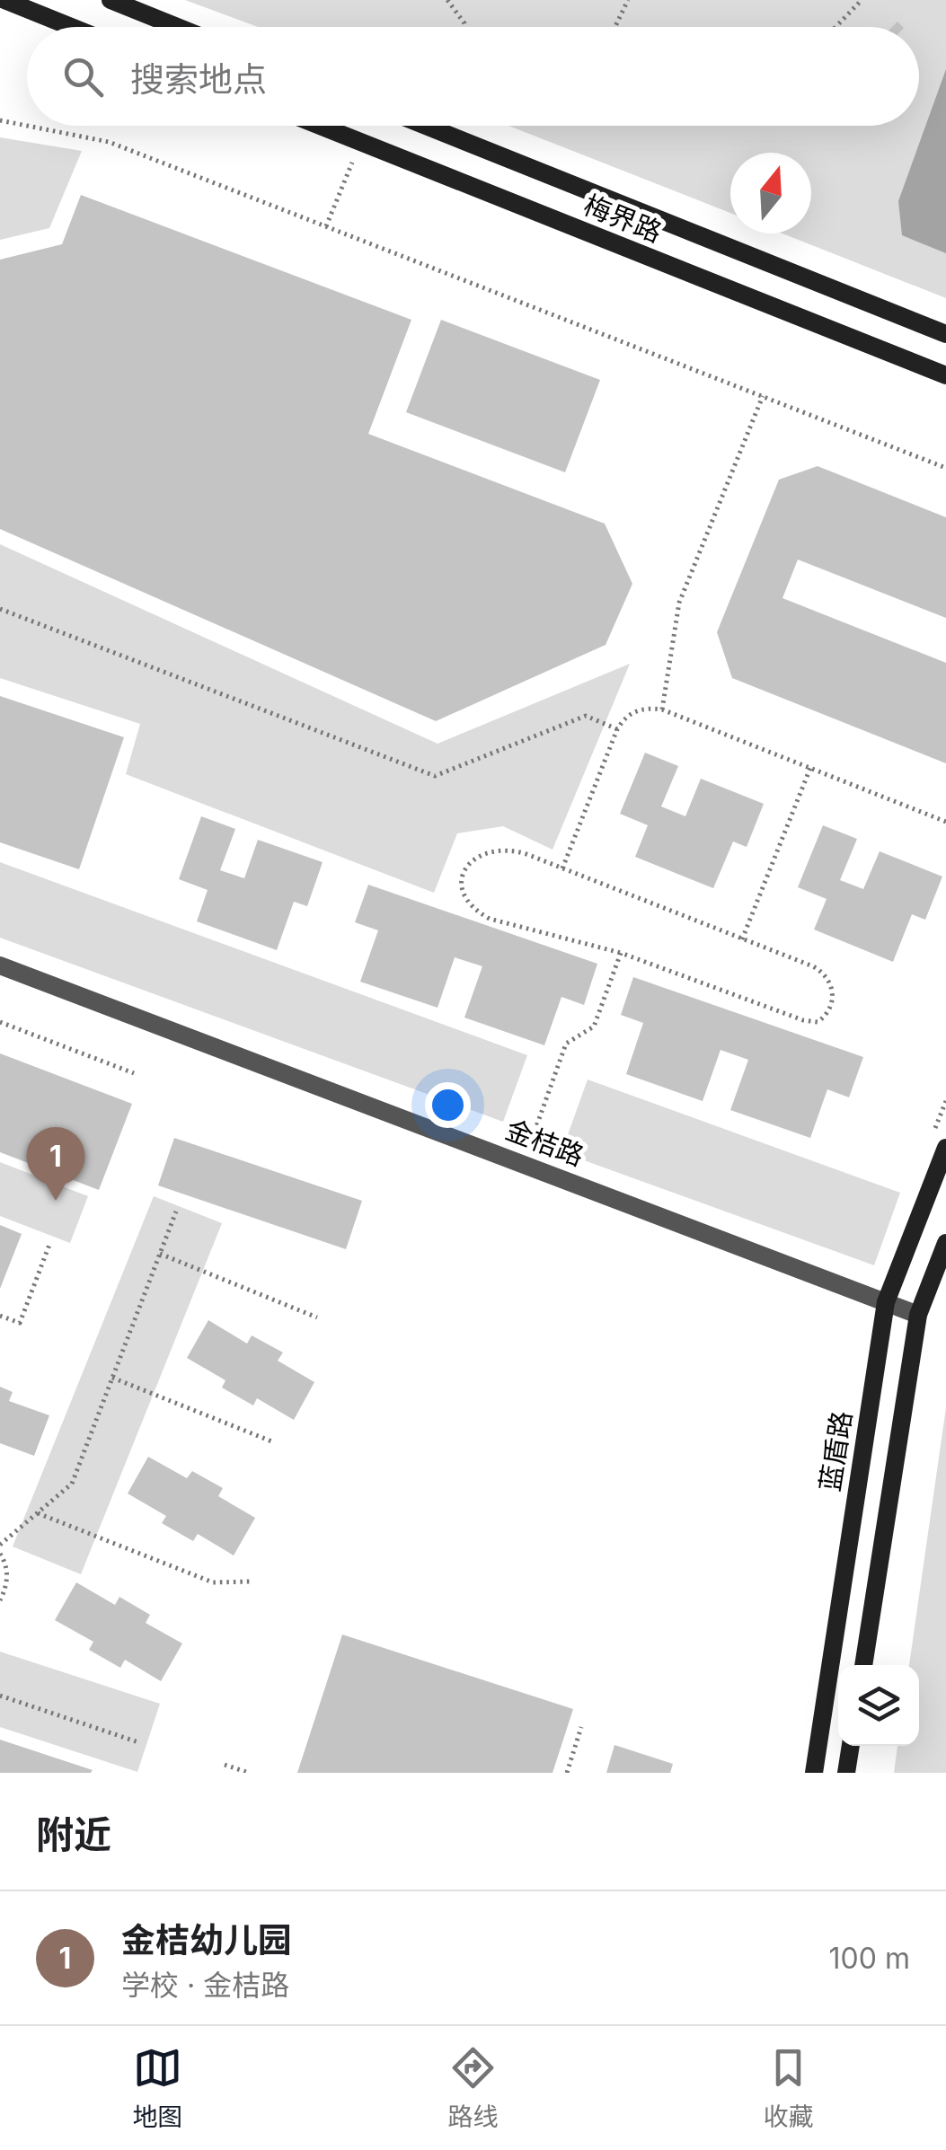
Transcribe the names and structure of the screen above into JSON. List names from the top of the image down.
{
  "streets": {
    "main road": ["梅界路", "蓝盾路"],
    "street": ["金桔路"]
  },
  "crossings": [
    ["金桔路", "蓝盾路"]
  ],
  "north": "top",
  "page": {
    "search": "搜索地点",
    "pins": "1",
    "heading": "附近",
    "list": [
      {
        "mark": "1",
        "name": "金桔幼儿园",
        "note": "学校 · 金桔路",
        "value": "100 m"
      }
    ],
    "nav": ["地图", "路线", "收藏"]
  }
}
